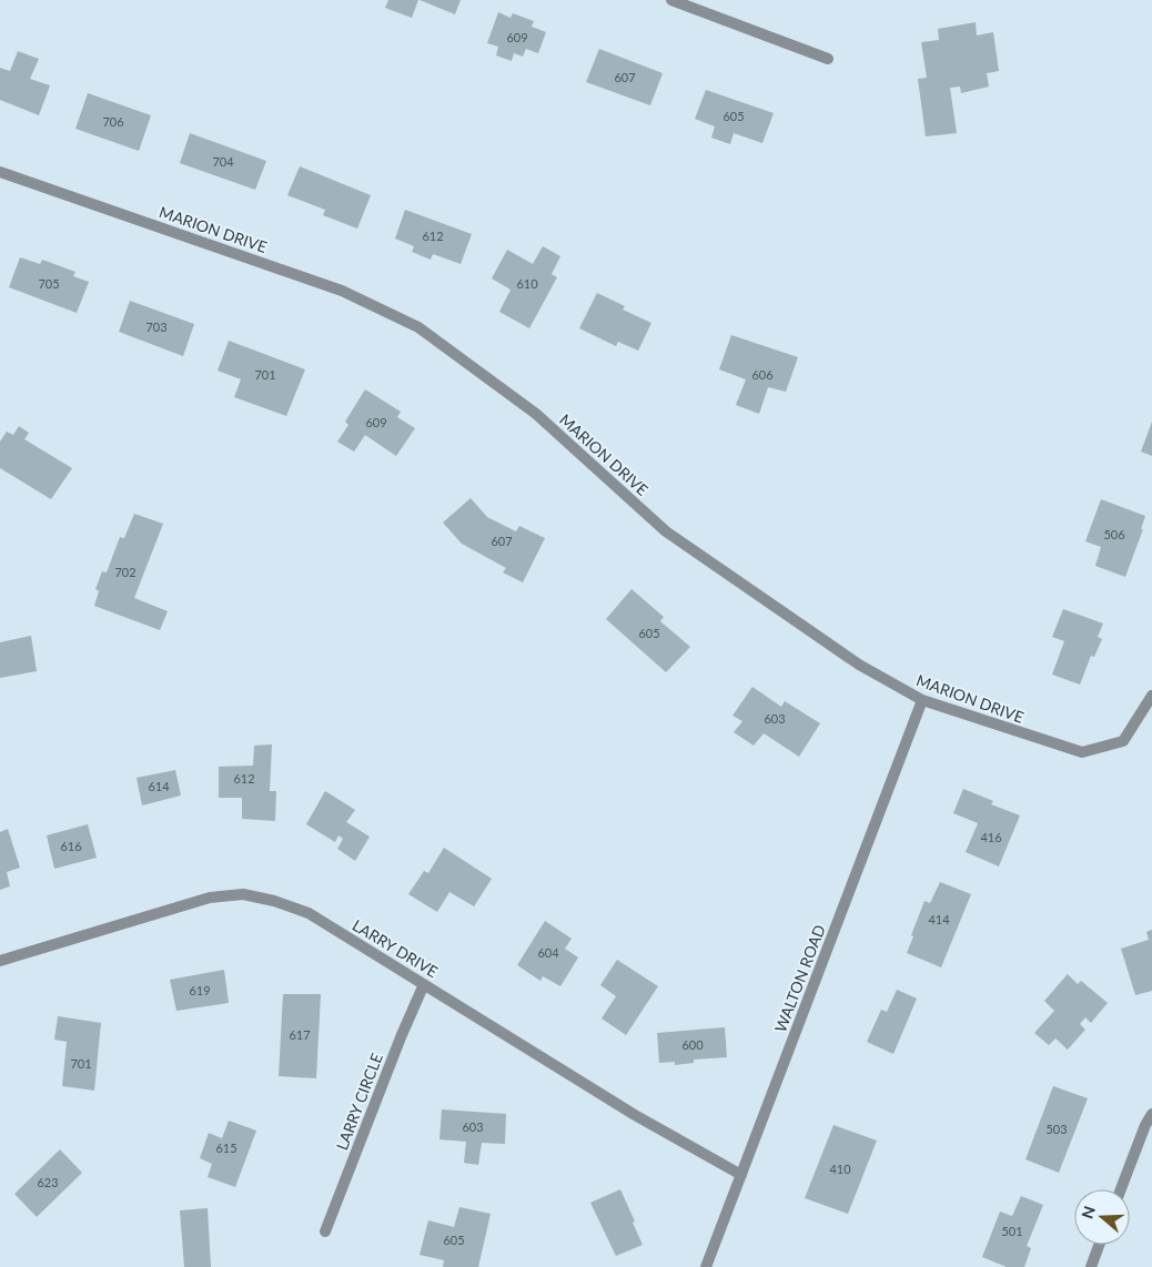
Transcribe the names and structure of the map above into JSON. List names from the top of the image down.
{
  "streets": {
    "street": [
      "MARION DRIVE",
      "LARRY DRIVE",
      "WALTON ROAD",
      "LARRY CIRCLE"
    ]
  },
  "crossings": [
    ["MARION DRIVE", "WALTON ROAD"],
    ["LARRY DRIVE", "WALTON ROAD"],
    ["LARRY DRIVE", "LARRY CIRCLE"]
  ],
  "house_numbers": [
    "609",
    "607",
    "605",
    "706",
    "704",
    "612",
    "705",
    "610",
    "703",
    "701",
    "606",
    "609",
    "506",
    "607",
    "702",
    "605",
    "603",
    "612",
    "614",
    "416",
    "616",
    "414",
    "604",
    "619",
    "617",
    "600",
    "701",
    "603",
    "503",
    "615",
    "410",
    "623",
    "501",
    "605"
  ],
  "north": "left"
}
